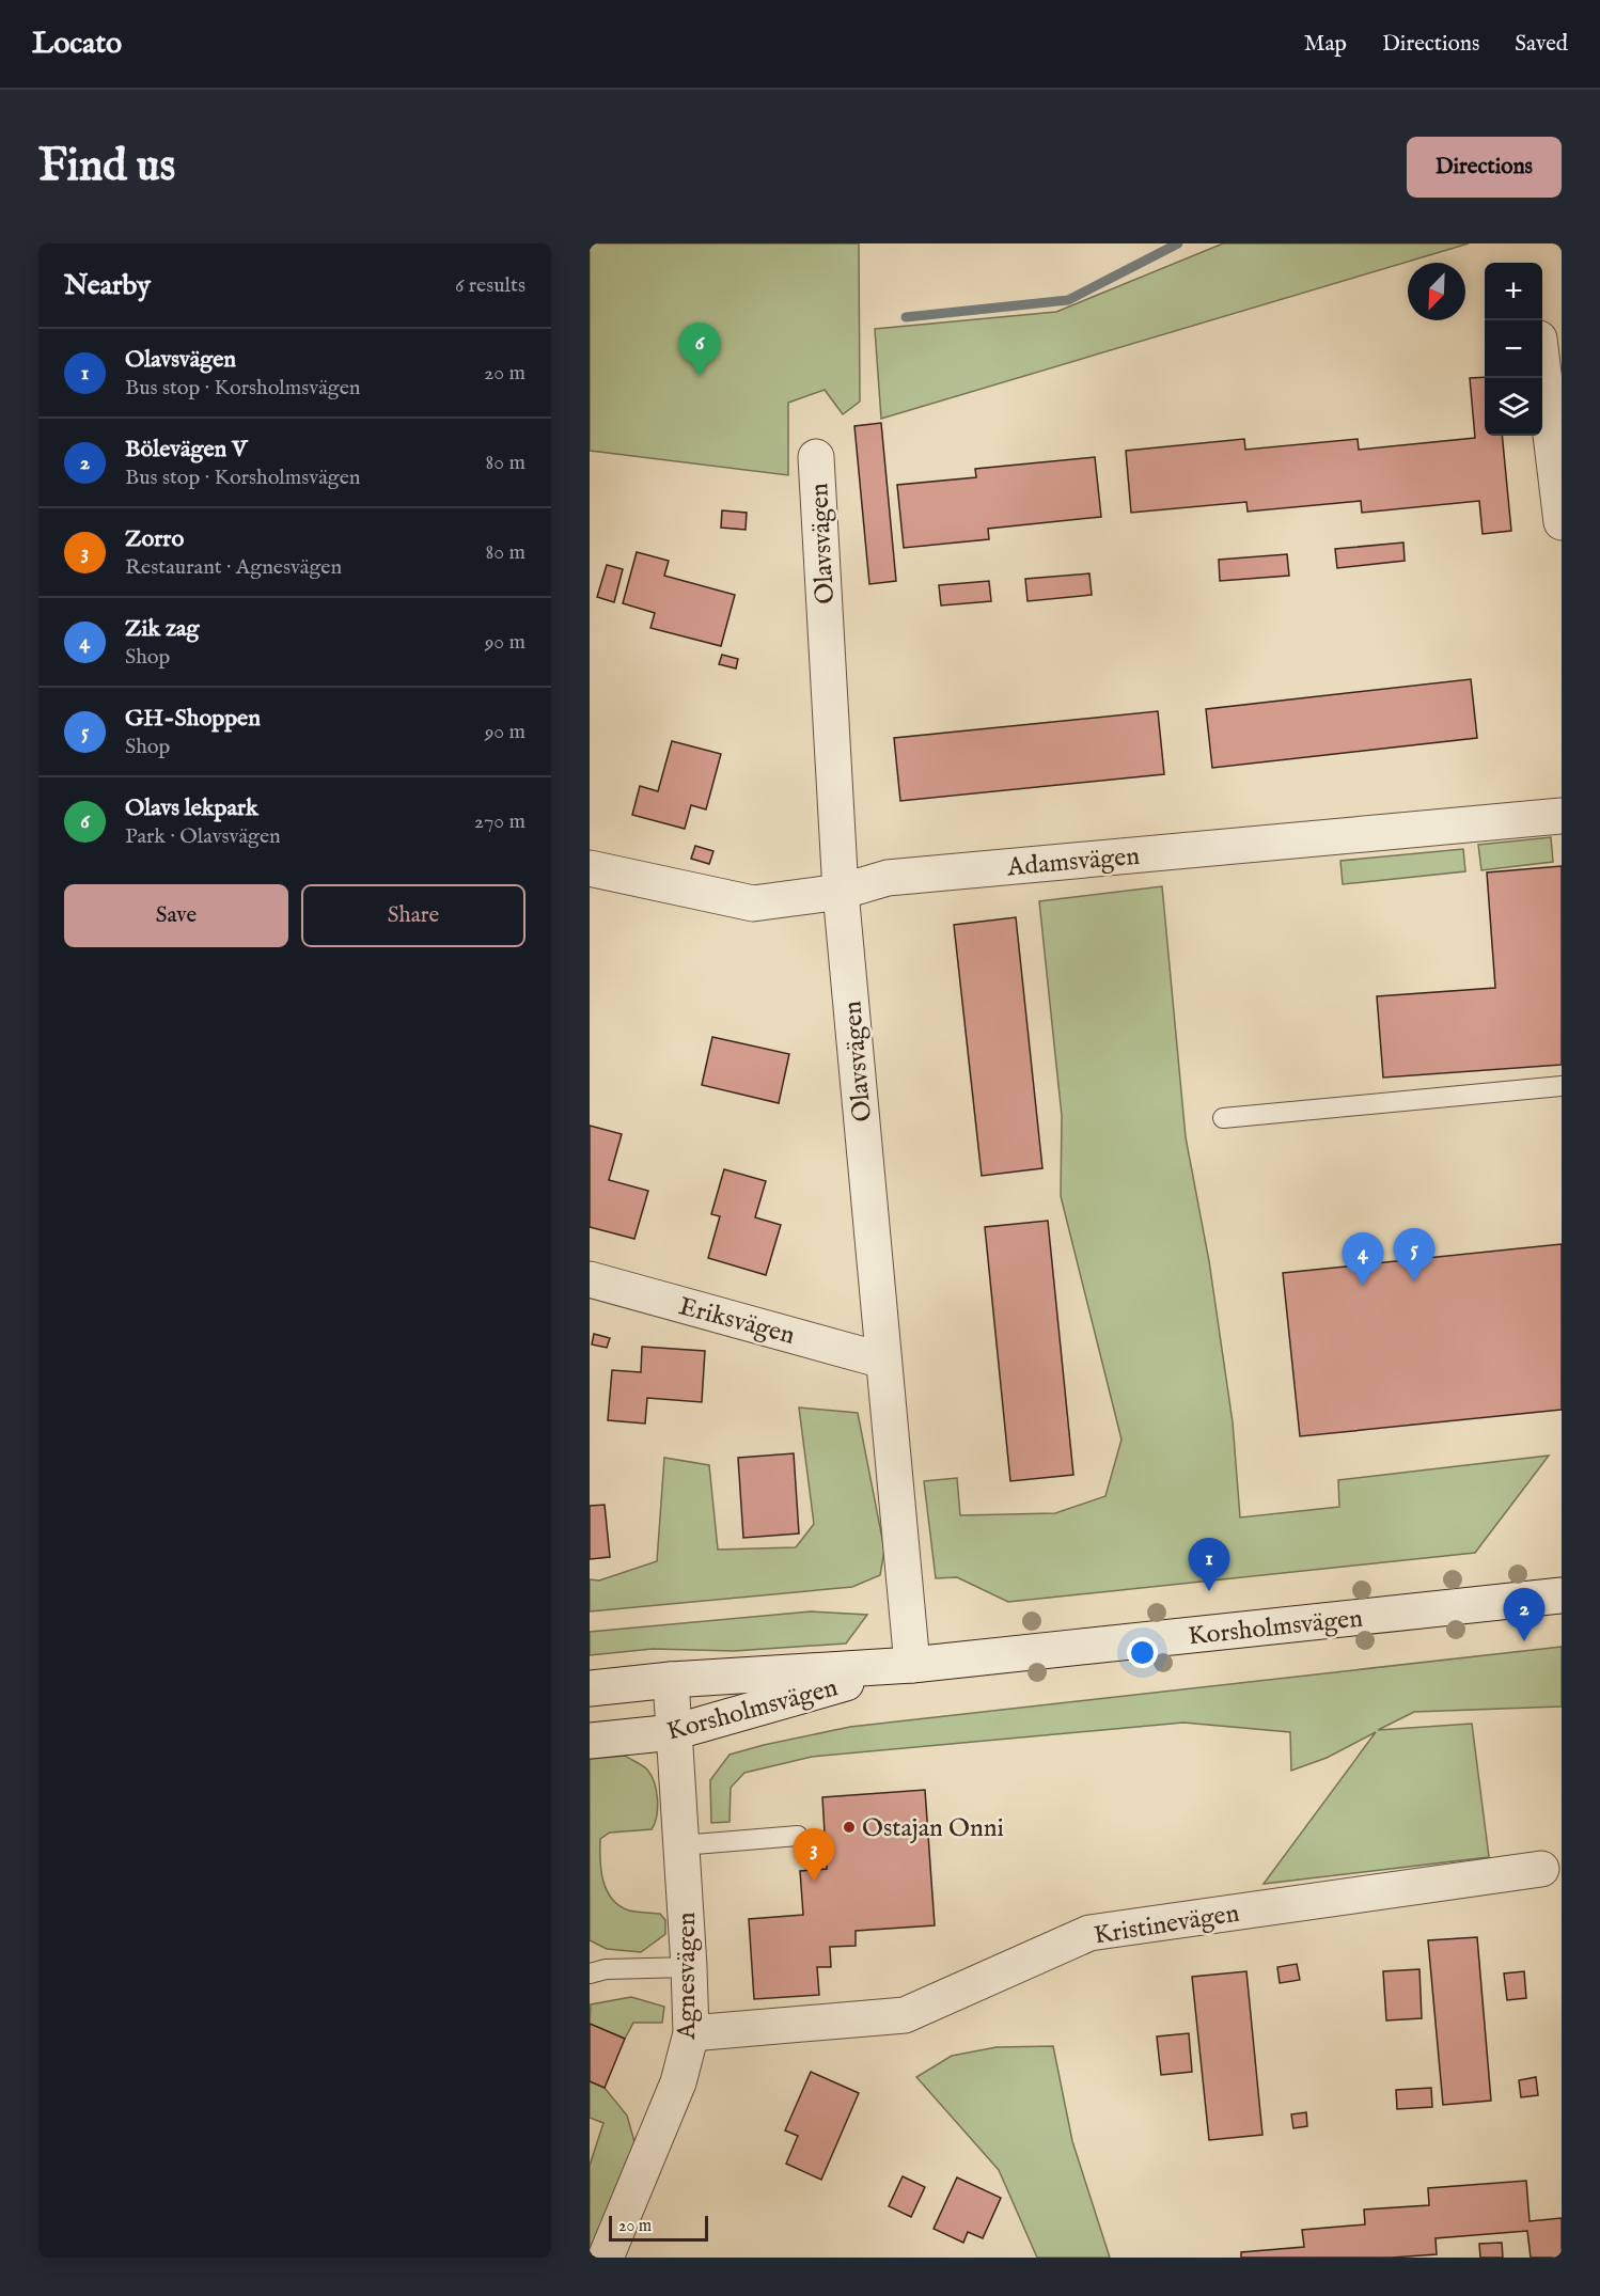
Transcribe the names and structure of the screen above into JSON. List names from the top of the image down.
{
  "streets": {
    "street": [
      "Olavsvägen",
      "Adamsvägen",
      "Eriksvägen",
      "Korsholmsvägen",
      "Kristinevägen",
      "Agnesvägen"
    ]
  },
  "crossings": [
    ["Olavsvägen", "Adamsvägen"],
    ["Olavsvägen", "Eriksvägen"],
    ["Olavsvägen", "Korsholmsvägen"],
    ["Korsholmsvägen", "Agnesvägen"],
    ["Kristinevägen", "Agnesvägen"]
  ],
  "places": ["Ostajan Onni"],
  "scale_bar": "20 m",
  "north": "bottom left",
  "page": {
    "header": "Locato",
    "nav": ["Map", "Directions", "Saved"],
    "buttons": [
      "Directions",
      ["Save", "Share"]
    ],
    "title": "Find us",
    "heading": ["Nearby", "6 results"],
    "map_buttons": ["+", "−"],
    "pins": [
      "6",
      "5",
      "4",
      "1",
      "2",
      "3"
    ],
    "list": [
      {
        "mark": "1",
        "name": "Olavsvägen",
        "note": "Bus stop · Korsholmsvägen",
        "value": "20 m"
      },
      {
        "mark": "2",
        "name": "Bölevägen V",
        "note": "Bus stop · Korsholmsvägen",
        "value": "80 m"
      },
      {
        "mark": "3",
        "name": "Zorro",
        "note": "Restaurant · Agnesvägen",
        "value": "80 m"
      },
      {
        "mark": "4",
        "name": "Zik zag",
        "note": "Shop",
        "value": "90 m"
      },
      {
        "mark": "5",
        "name": "GH-Shoppen",
        "note": "Shop",
        "value": "90 m"
      },
      {
        "mark": "6",
        "name": "Olavs lekpark",
        "note": "Park · Olavsvägen",
        "value": "270 m"
      }
    ],
    "scale": "20 m"
  }
}
